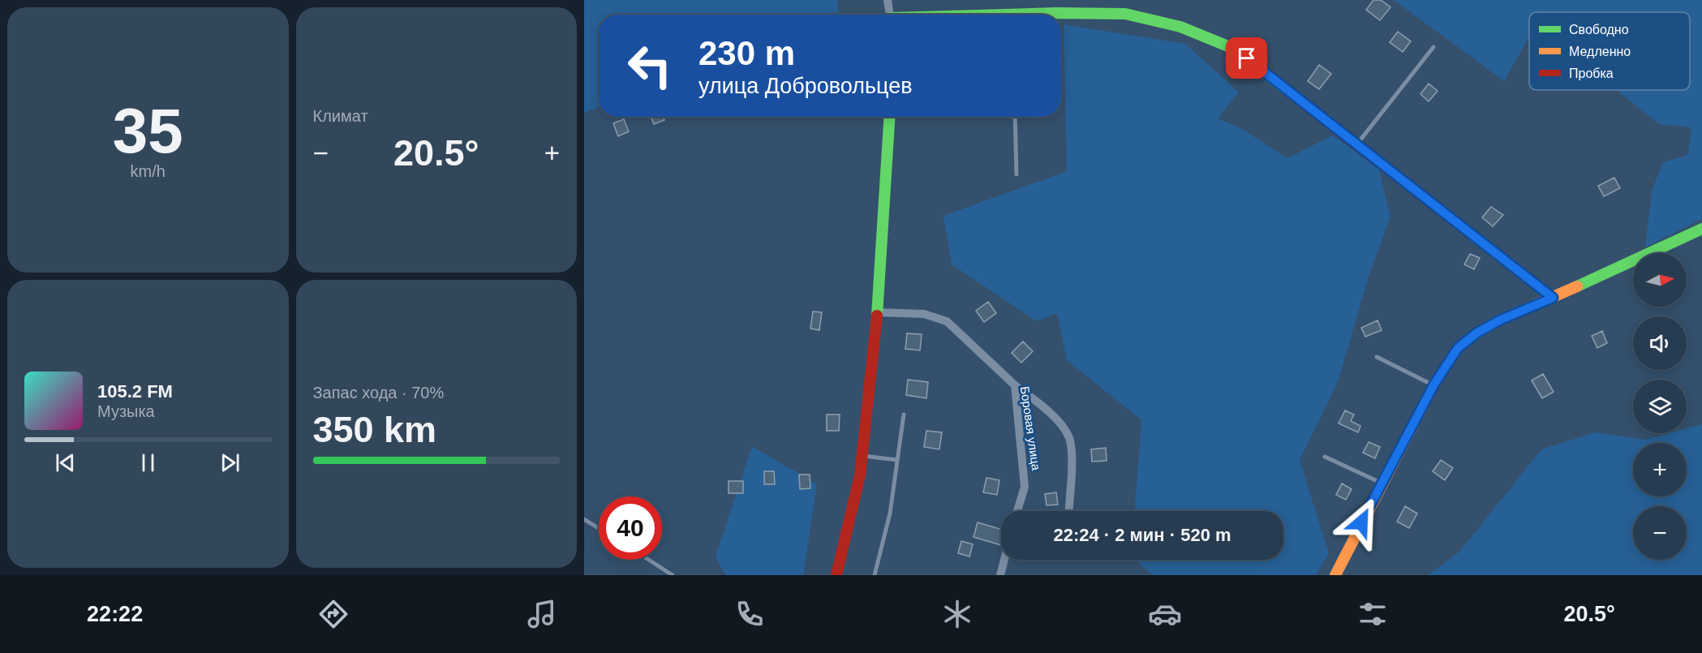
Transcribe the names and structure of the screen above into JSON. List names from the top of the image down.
{
  "streets": {
    "street": ["Боровая улица"]
  },
  "legend": ["Свободно", "Медленно", "Пробка"],
  "north": "right",
  "page": {
    "tile": [
      ["35", "km/h"],
      "Климат",
      ["Запас хода · 70%", "350 km"]
    ],
    "turn": ["230 m", "улица Добровольцев"],
    "heat": ["−", "20.5°", "+"],
    "map_buttons": ["+", "−"],
    "song": ["105.2 FM", "Музыка"],
    "limit": "40",
    "trip": "22:24 · 2 мин · 520 m",
    "tabs": ["22:22", "20.5°"]
  }
}
